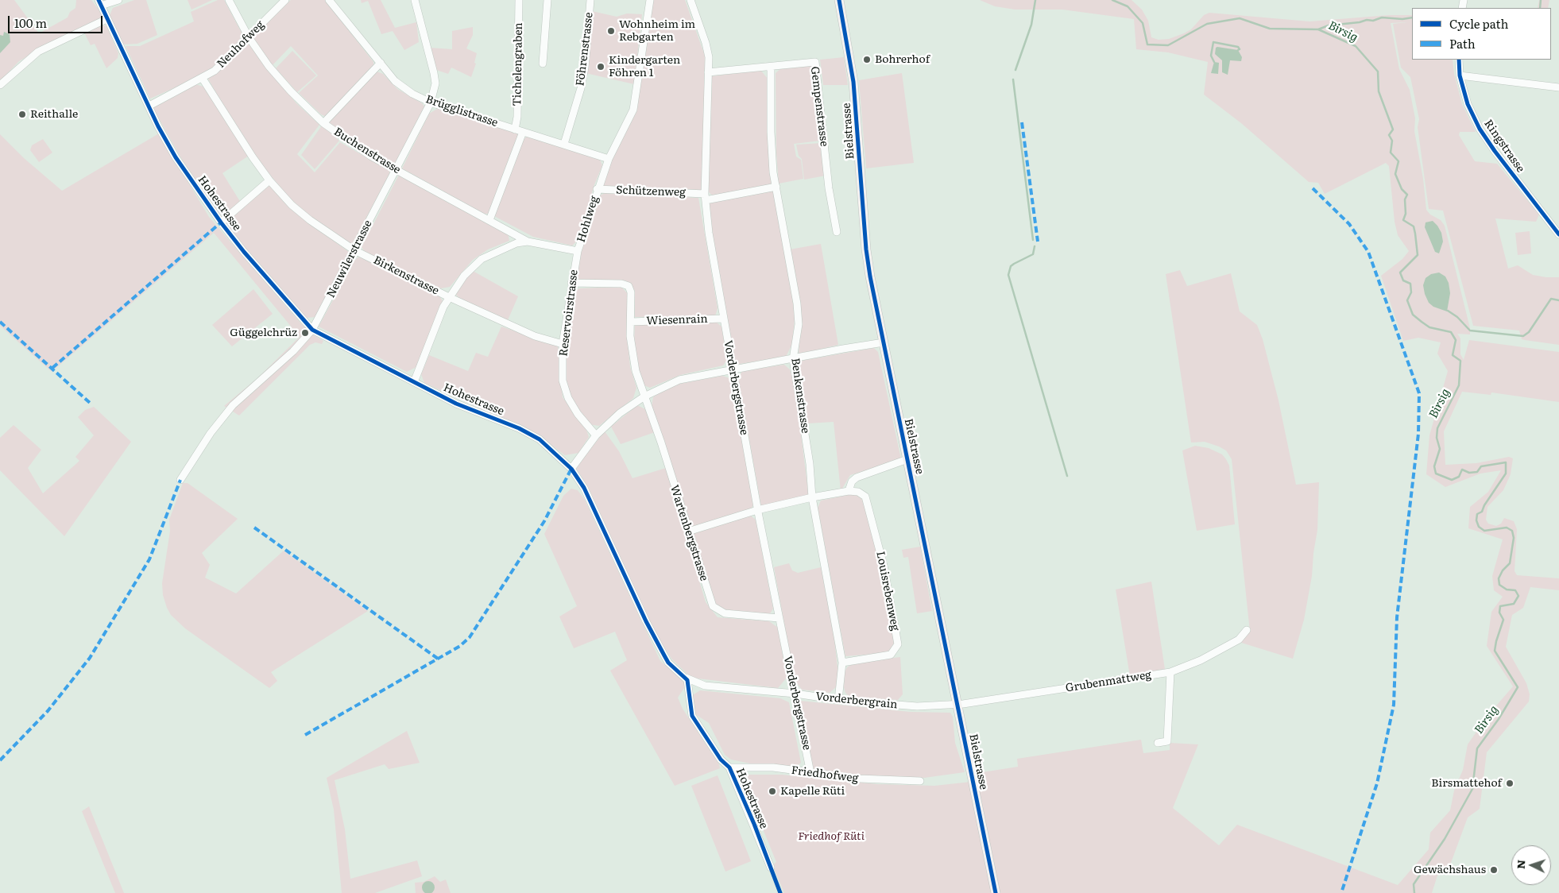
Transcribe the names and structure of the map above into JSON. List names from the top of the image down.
{
  "streets": {
    "main road": ["Bielstrasse"],
    "street": [
      "Neuhofweg",
      "Föhrenstrasse",
      "Tichelengraben",
      "Gempenstrasse",
      "Brügglistrasse",
      "Ringstrasse",
      "Buchenstrasse",
      "Schützenweg",
      "Hohestrasse",
      "Hohlweg",
      "Neuwilerstrasse",
      "Birkenstrasse",
      "Reservoirstrasse",
      "Wiesenrain",
      "Vorderbergstrasse",
      "Benkenstrasse",
      "Wartenbergstrasse",
      "Louisrebenweg",
      "Grubenmattweg",
      "Vorderbergrain",
      "Friedhofweg"
    ]
  },
  "crossings": [
    ["Neuhofweg", "Buchenstrasse"],
    ["Neuhofweg", "Hohestrasse"],
    ["Neuhofweg", "Birkenstrasse"],
    ["Föhrenstrasse", "Brügglistrasse"],
    ["Tichelengraben", "Brügglistrasse"],
    ["Gempenstrasse", "Vorderbergstrasse"],
    ["Gempenstrasse", "Benkenstrasse"],
    ["Brügglistrasse", "Hohlweg"],
    ["Brügglistrasse", "Neuwilerstrasse"],
    ["Bielstrasse", "Grubenmattweg"],
    ["Bielstrasse", "Vorderbergrain"],
    ["Buchenstrasse", "Hohlweg"],
    ["Buchenstrasse", "Neuwilerstrasse"],
    ["Schützenweg", "Hohlweg"],
    ["Schützenweg", "Vorderbergstrasse"],
    ["Schützenweg", "Benkenstrasse"],
    ["Hohestrasse", "Hohlweg"],
    ["Hohestrasse", "Neuwilerstrasse"],
    ["Hohestrasse", "Vorderbergrain"],
    ["Hohestrasse", "Friedhofweg"],
    ["Hohlweg", "Birkenstrasse"],
    ["Hohlweg", "Reservoirstrasse"],
    ["Neuwilerstrasse", "Birkenstrasse"],
    ["Birkenstrasse", "Reservoirstrasse"],
    ["Reservoirstrasse", "Wartenbergstrasse"],
    ["Wiesenrain", "Vorderbergstrasse"],
    ["Wiesenrain", "Wartenbergstrasse"],
    ["Vorderbergstrasse", "Wartenbergstrasse"],
    ["Vorderbergstrasse", "Vorderbergrain"],
    ["Vorderbergstrasse", "Friedhofweg"],
    ["Benkenstrasse", "Louisrebenweg"],
    ["Benkenstrasse", "Vorderbergrain"],
    ["Grubenmattweg", "Vorderbergrain"]
  ],
  "water": ["Birsig"],
  "parks": ["Friedhof Rüti"],
  "places": [
    "Wohnheim im Rebgarten",
    "Bohrerhof",
    "Kindergarten Föhren 1",
    "Reithalle",
    "Güggelchrüz",
    "Birsmattehof",
    "Kapelle Rüti",
    "Gewächshaus"
  ],
  "legend": ["Cycle path", "Path"],
  "scale_bar": "100 m",
  "north": "left"
}
